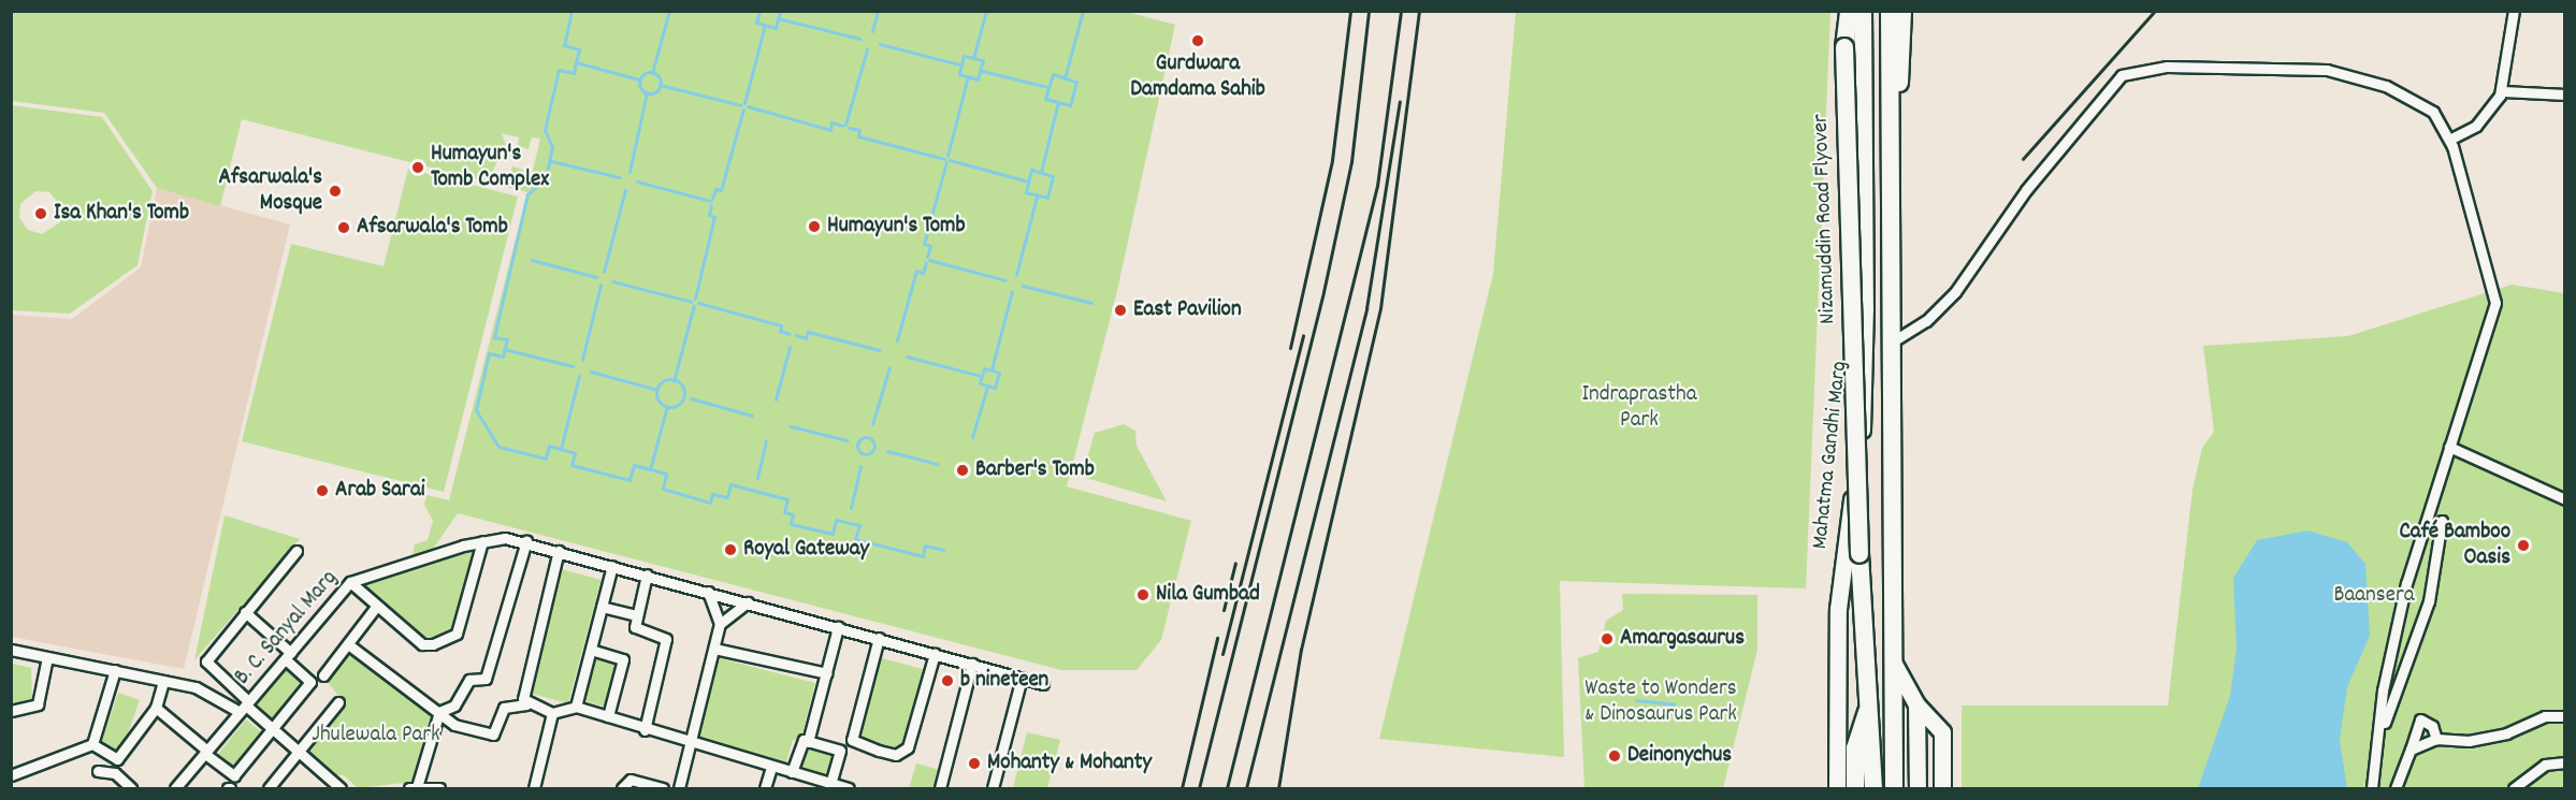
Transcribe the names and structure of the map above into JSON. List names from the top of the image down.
{
  "streets": {
    "highway": ["Nizamuddin Road Flyover", "Mahatma Gandhi Marg"],
    "street": ["B. C. Sanyal Marg"]
  },
  "parks": [
    "Indraprastha Park",
    "Baansera",
    "Waste to Wonders & Dinosaurus Park",
    "Jhulewala Park"
  ],
  "places": [
    "Gurdwara Damdama Sahib",
    "Humayun's Tomb Complex",
    "Afsarwala's Mosque",
    "Isa Khan's Tomb",
    "Humayun's Tomb",
    "Afsarwala's Tomb",
    "East Pavilion",
    "Barber's Tomb",
    "Arab Sarai",
    "Café Bamboo Oasis",
    "Royal Gateway",
    "Nila Gumbad",
    "Amargasaurus",
    "b nineteen",
    "Deinonychus",
    "Mohanty & Mohanty"
  ]
}
